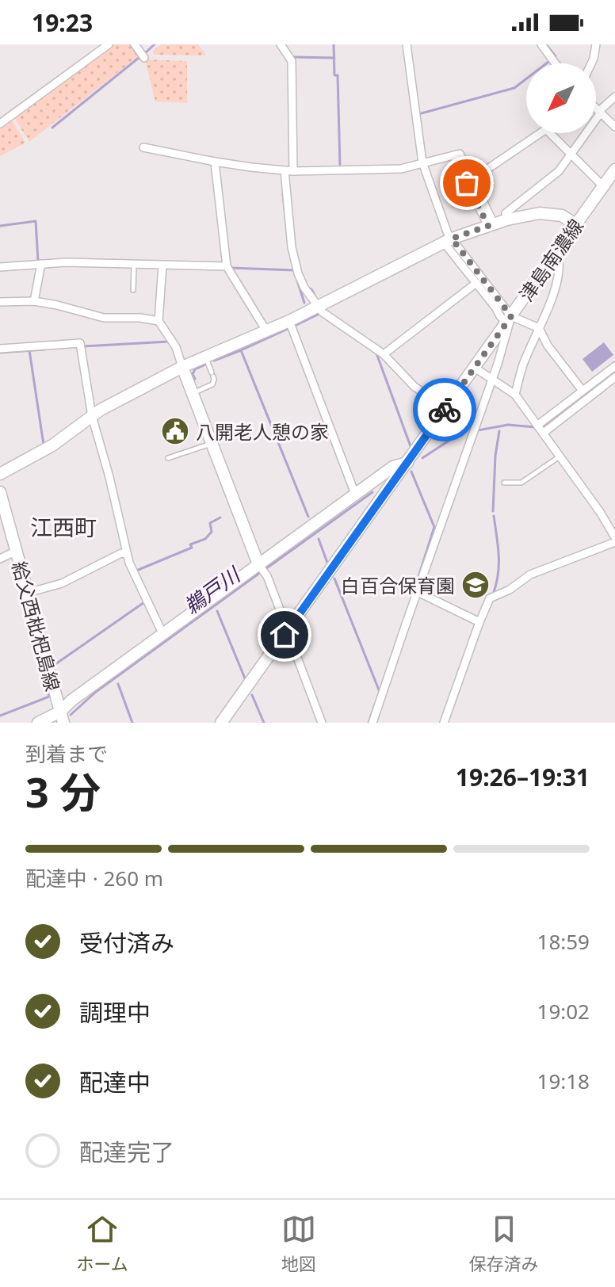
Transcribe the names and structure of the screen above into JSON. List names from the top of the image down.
{
  "streets": {
    "street": ["津島南濃線", "給父西枇杷島線"]
  },
  "districts": ["江西町"],
  "water": ["鵜戸川"],
  "places": {
    "public building": ["八開老人憩の家"],
    "school or university": ["白百合保育園"]
  },
  "north": "bottom left",
  "page": {
    "status": "19:23",
    "heading": ["3 分", "到着まで", "19:26–19:31"],
    "bar": "配達中 · 260 m",
    "list": [
      ["受付済み", "18:59"],
      ["調理中", "19:02"],
      ["配達中", "19:18"],
      "配達完了"
    ],
    "tabs": ["ホーム", "地図", "保存済み"]
  }
}
